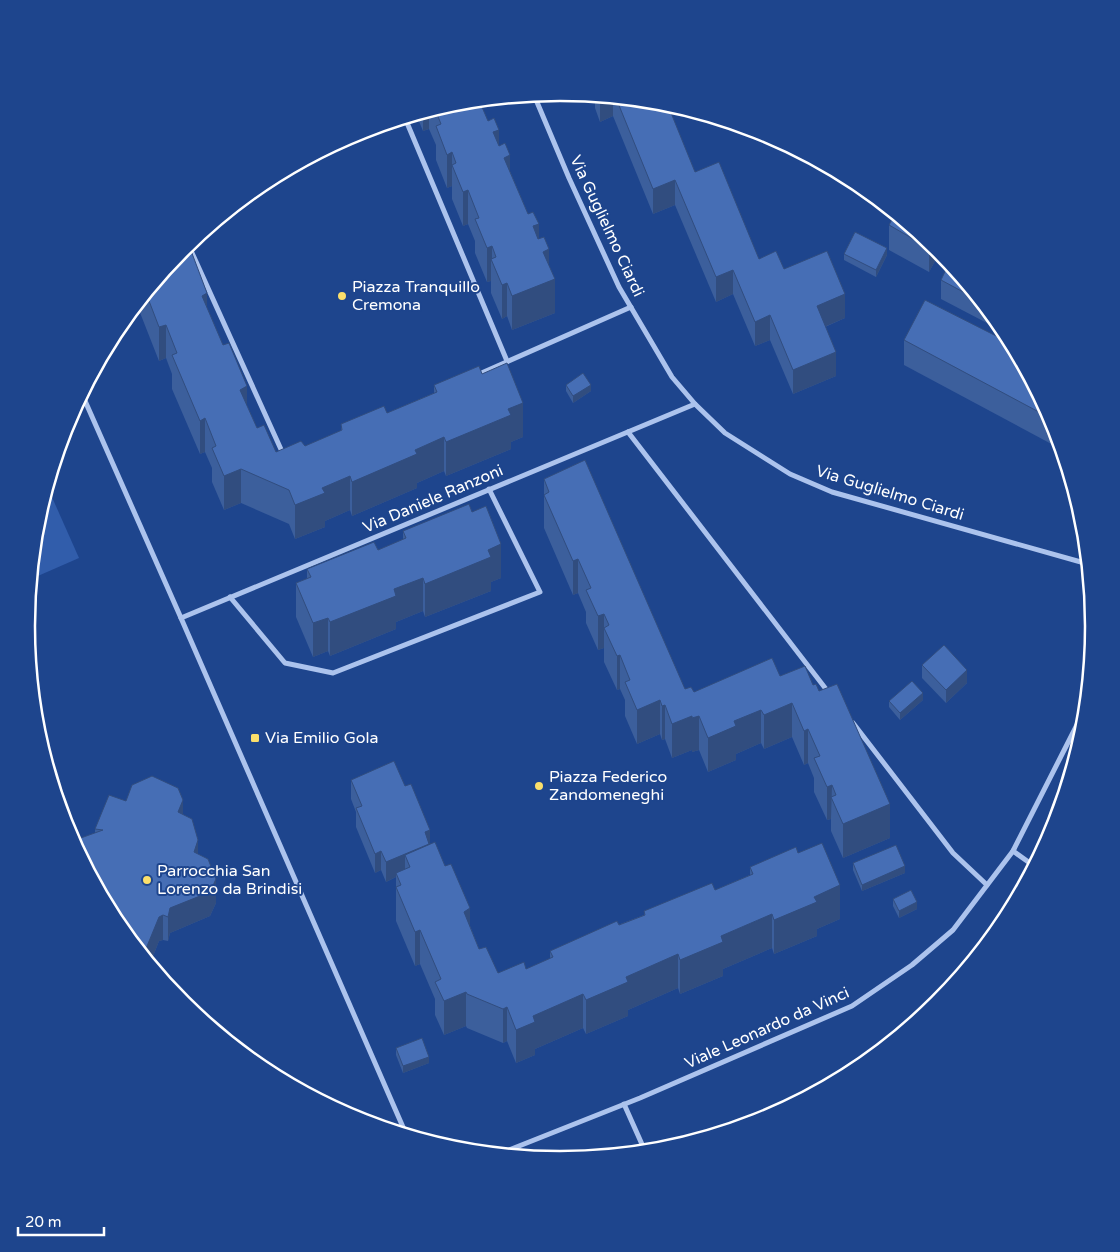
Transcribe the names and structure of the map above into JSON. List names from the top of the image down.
{
  "streets": {
    "street": ["Via Guglielmo Ciardi", "Via Daniele Ranzoni", "Viale Leonardo da Vinci"]
  },
  "crossings": [
    ["Via Guglielmo Ciardi", "Via Daniele Ranzoni"]
  ],
  "places": {
    "other": ["Piazza Tranquillo Cremona", "Piazza Federico Zandomeneghi", "Parrocchia San Lorenzo da Brindisi"],
    "transit": ["Via Emilio Gola"]
  },
  "scale_bar": "20 m"
}
